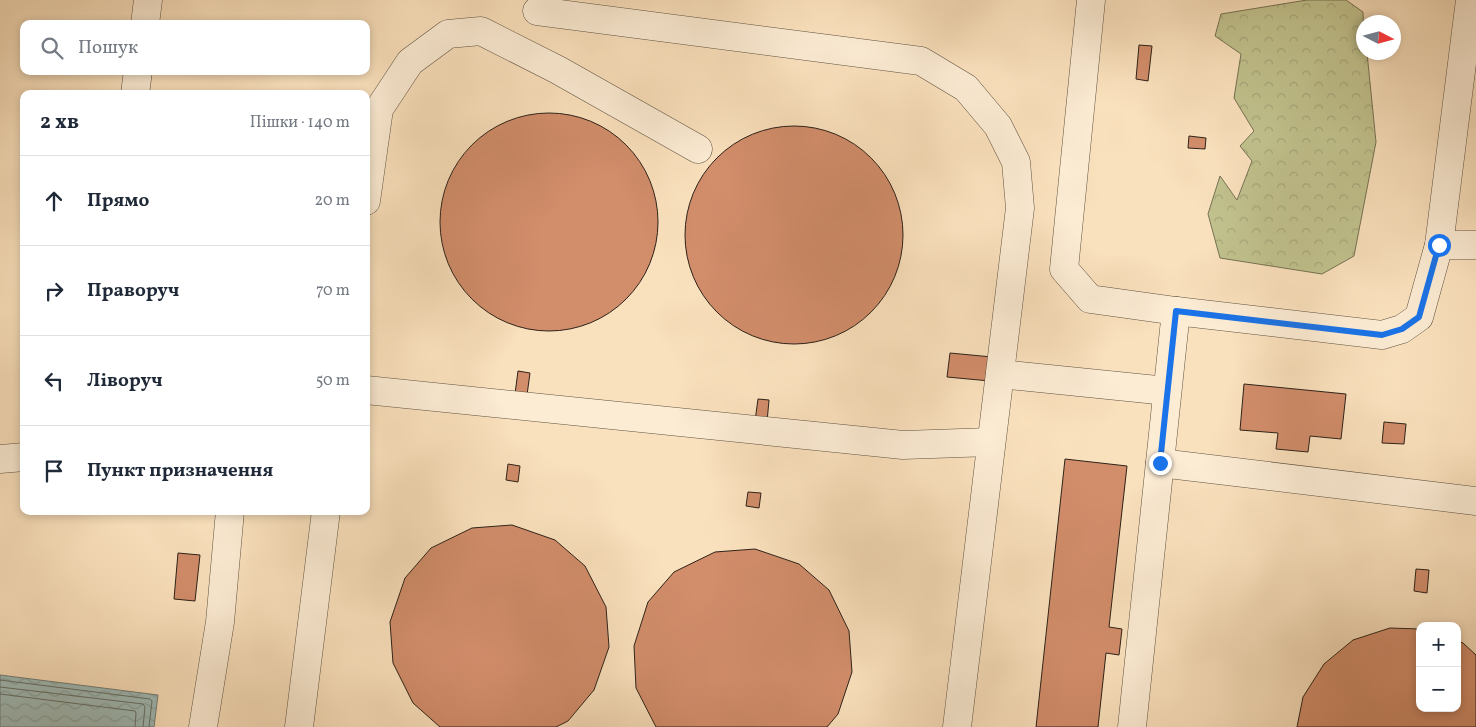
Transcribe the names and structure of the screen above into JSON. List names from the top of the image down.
{
  "north": "right",
  "page": {
    "search": "Пошук",
    "heading": ["2 хв", "Пішки · 140 m"],
    "list": [
      ["Прямо", "20 m"],
      ["Праворуч", "70 m"],
      ["Ліворуч", "50 m"],
      "Пункт призначення"
    ],
    "map_buttons": ["+", "−"]
  }
}
